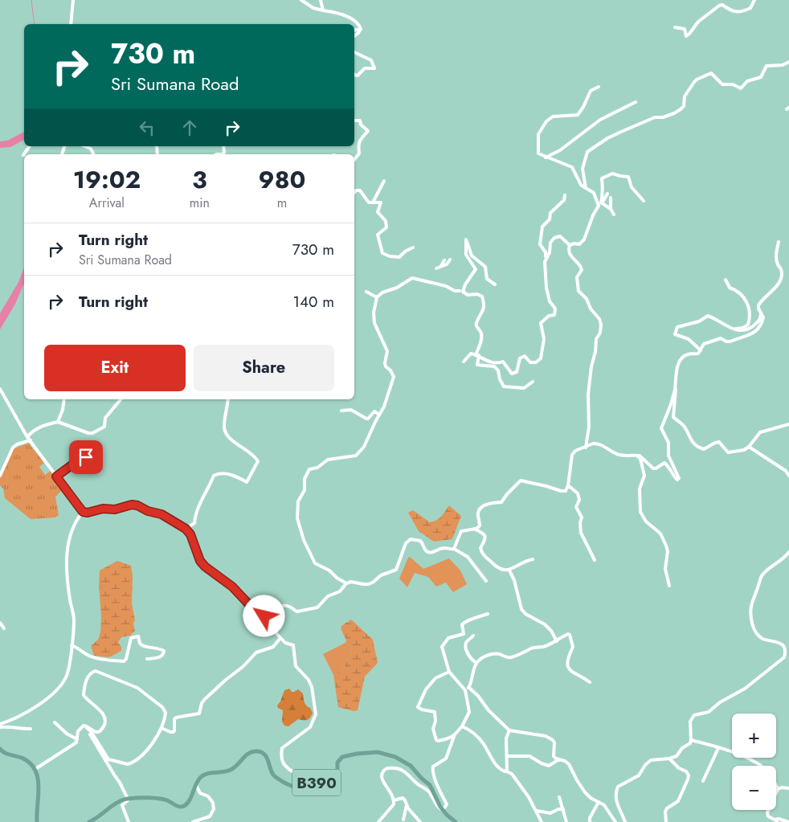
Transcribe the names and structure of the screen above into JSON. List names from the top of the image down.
{
  "streets": {
    "main road": ["B390"]
  },
  "page": {
    "turn": ["730 m", "Sri Sumana Road"],
    "eta": [
      "19:02",
      "Arrival",
      "3",
      "min",
      "980",
      "m"
    ],
    "list": [
      {
        "name": "Turn right",
        "note": "Sri Sumana Road",
        "value": "730 m"
      },
      {
        "name": "Turn right",
        "value": "140 m"
      }
    ],
    "buttons": ["Exit", "Share"],
    "map_buttons": ["+", "−"]
  }
}
